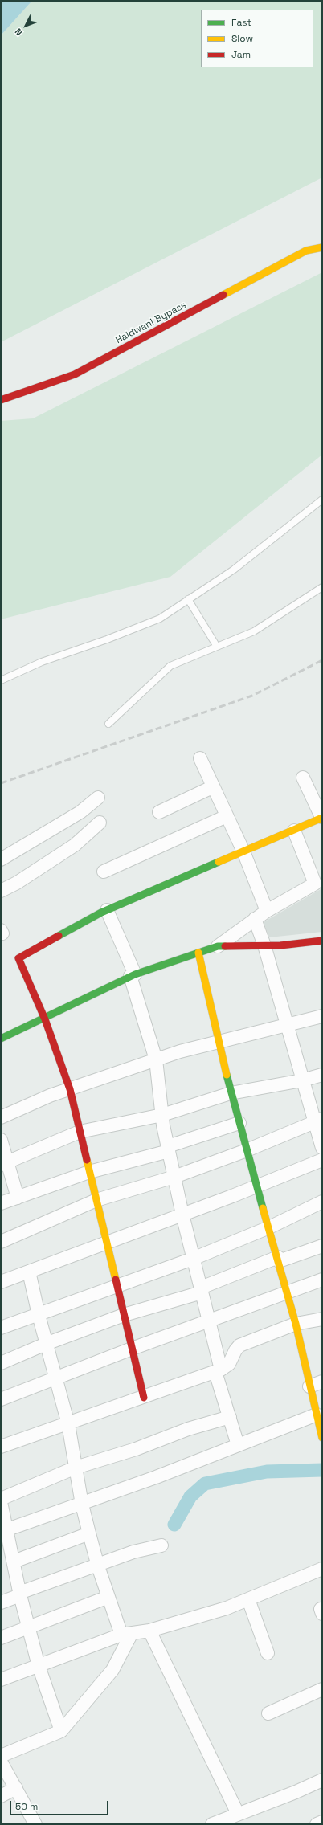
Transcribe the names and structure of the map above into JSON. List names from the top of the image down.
{
  "streets": {
    "street": ["Haldwani Bypass"]
  },
  "legend": ["Fast", "Slow", "Jam"],
  "scale_bar": "50 m",
  "north": "bottom left"
}
